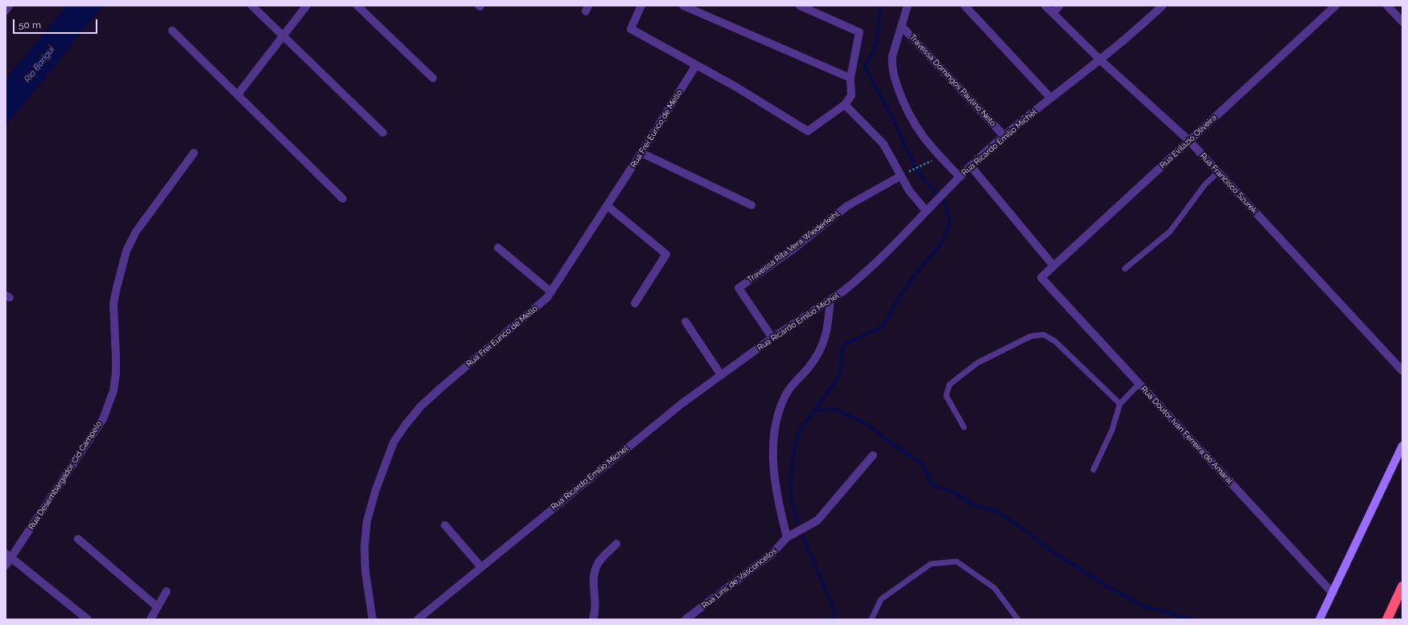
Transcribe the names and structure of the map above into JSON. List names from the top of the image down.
{
  "streets": {
    "street": [
      "Travessa Domingos Paulino Neto",
      "Rua Frei Eurico de Mello",
      "Rua Evilázio Oliveira",
      "Rua Ricardo Emílio Michel",
      "Rua Francisco Szurek",
      "Travessa Rita Vera Wiederkehl",
      "Rua Doutor Ivan Ferreira do Amaral",
      "Rua Desembargador Cid Campelo",
      "Rua Lins de Vasconcelos"
    ]
  },
  "crossings": [
    ["Travessa Domingos Paulino Neto", "Rua Ricardo Emílio Michel"],
    ["Rua Evilázio Oliveira", "Rua Francisco Szurek"],
    ["Rua Evilázio Oliveira", "Rua Doutor Ivan Ferreira do Amaral"],
    ["Rua Ricardo Emílio Michel", "Rua Francisco Szurek"],
    ["Rua Ricardo Emílio Michel", "Travessa Rita Vera Wiederkehl"]
  ],
  "water": ["Rio Barigui"],
  "scale_bar": "50 m"
}
